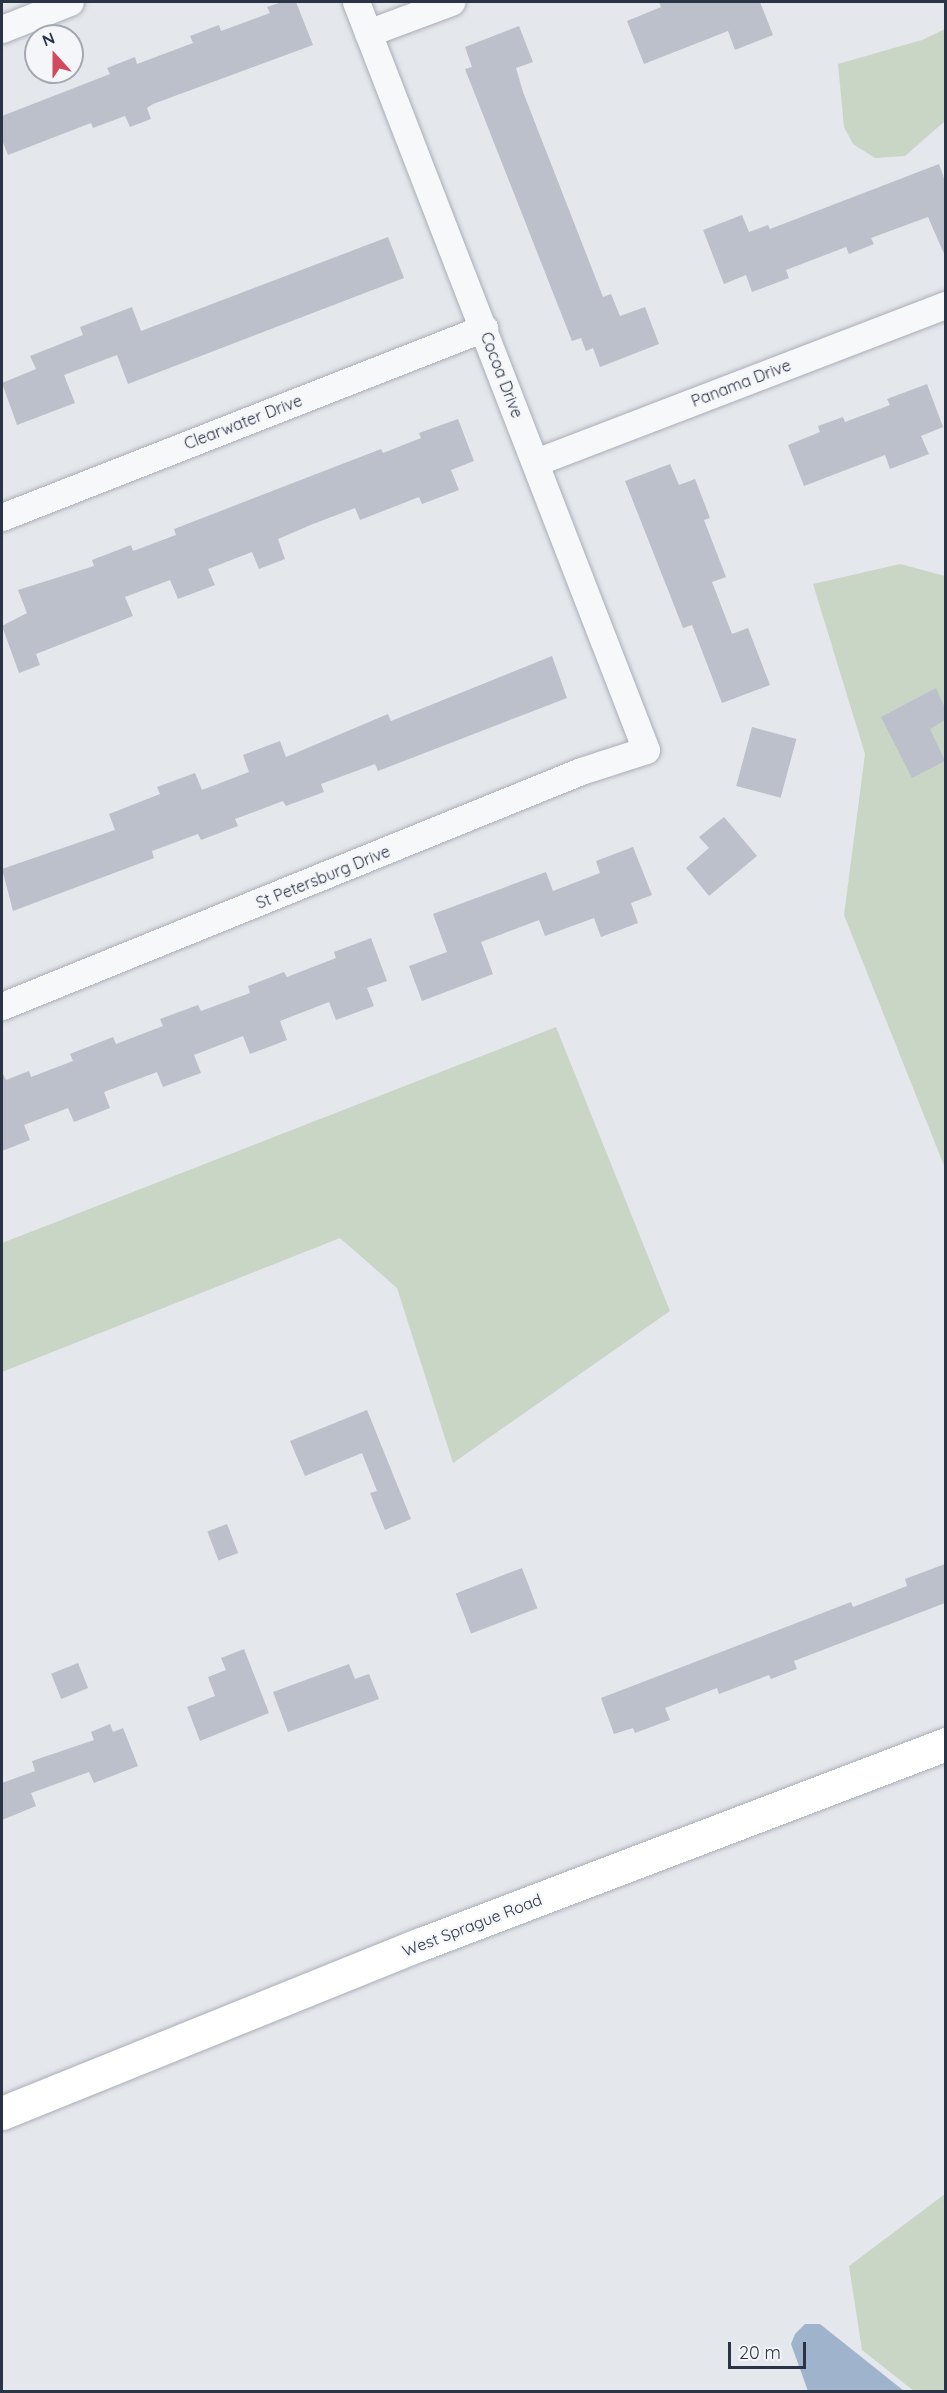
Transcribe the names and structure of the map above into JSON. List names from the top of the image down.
{
  "streets": {
    "street": [
      "Cocoa Drive",
      "Panama Drive",
      "Clearwater Drive",
      "St Petersburg Drive",
      "West Sprague Road"
    ]
  },
  "crossings": [
    ["Cocoa Drive", "Panama Drive"],
    ["Cocoa Drive", "Clearwater Drive"],
    ["Cocoa Drive", "St Petersburg Drive"]
  ],
  "scale_bar": "20 m",
  "north": "top"
}
